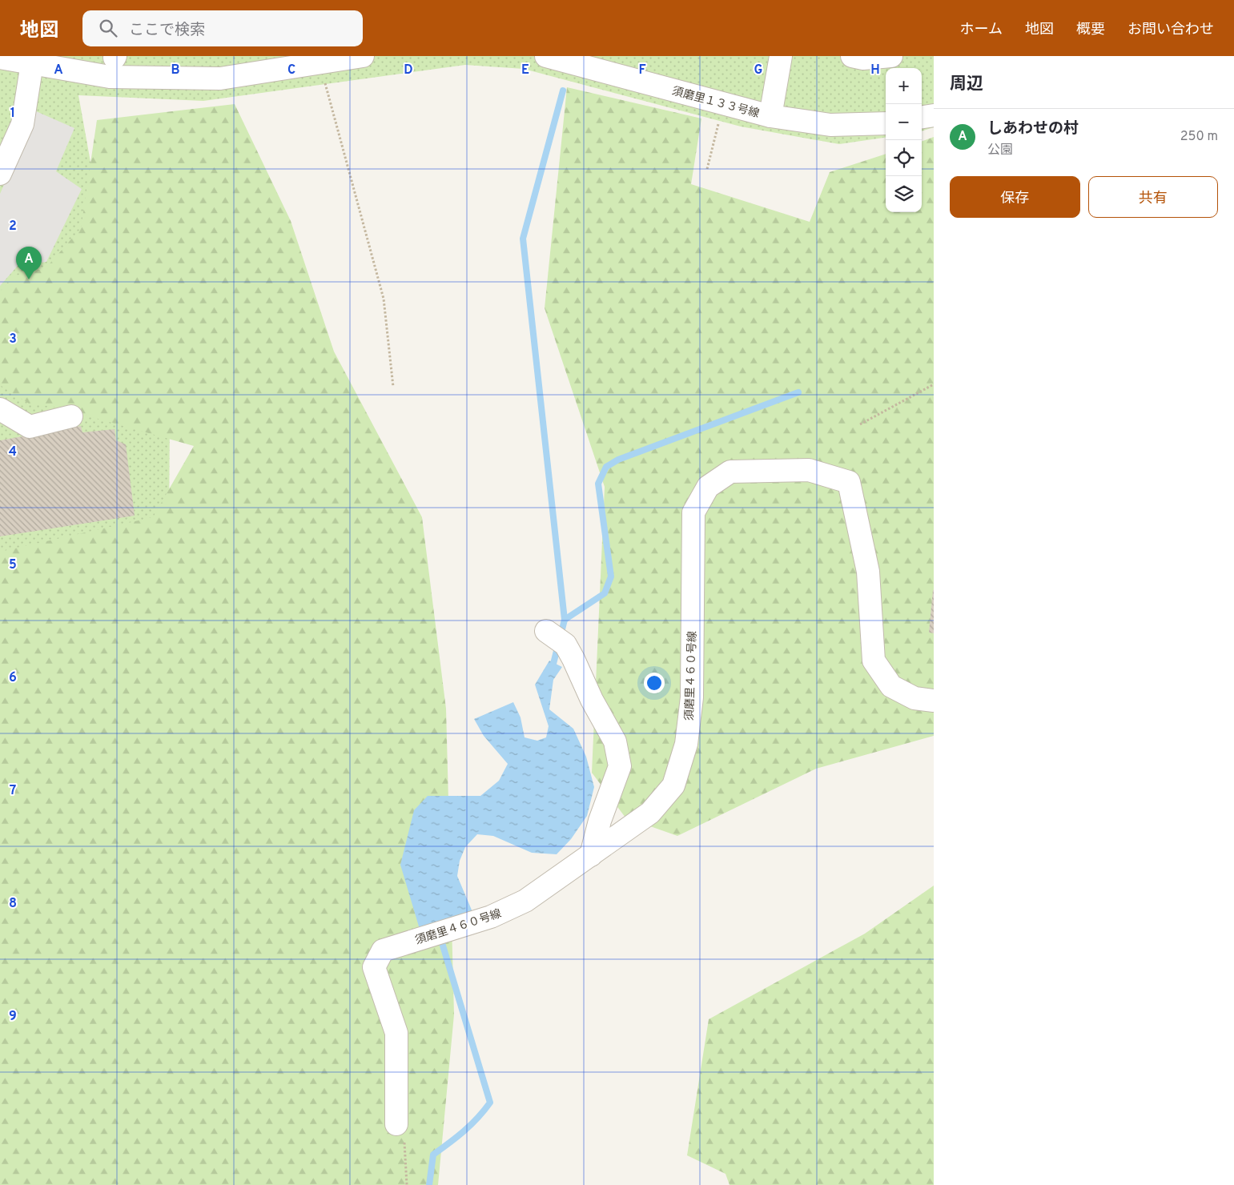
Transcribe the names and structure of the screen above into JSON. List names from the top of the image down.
{
  "streets": {
    "street": ["須磨里１３３号線", "須磨里４６０号線"]
  },
  "page": {
    "header": "地図",
    "search": "ここで検索",
    "nav": [
      "ホーム",
      "地図",
      "概要",
      "お問い合わせ"
    ],
    "heading": "周辺",
    "map_buttons": ["+", "−"],
    "list": [
      {
        "mark": "A",
        "name": "しあわせの村",
        "note": "公園",
        "value": "250 m"
      }
    ],
    "buttons": ["保存", "共有"],
    "pins": "A"
  },
  "grid": {
    "columns": [
      "A",
      "B",
      "C",
      "D",
      "E",
      "F",
      "G",
      "H"
    ],
    "rows": [
      "1",
      "2",
      "3",
      "4",
      "5",
      "6",
      "7",
      "8",
      "9"
    ]
  }
}
